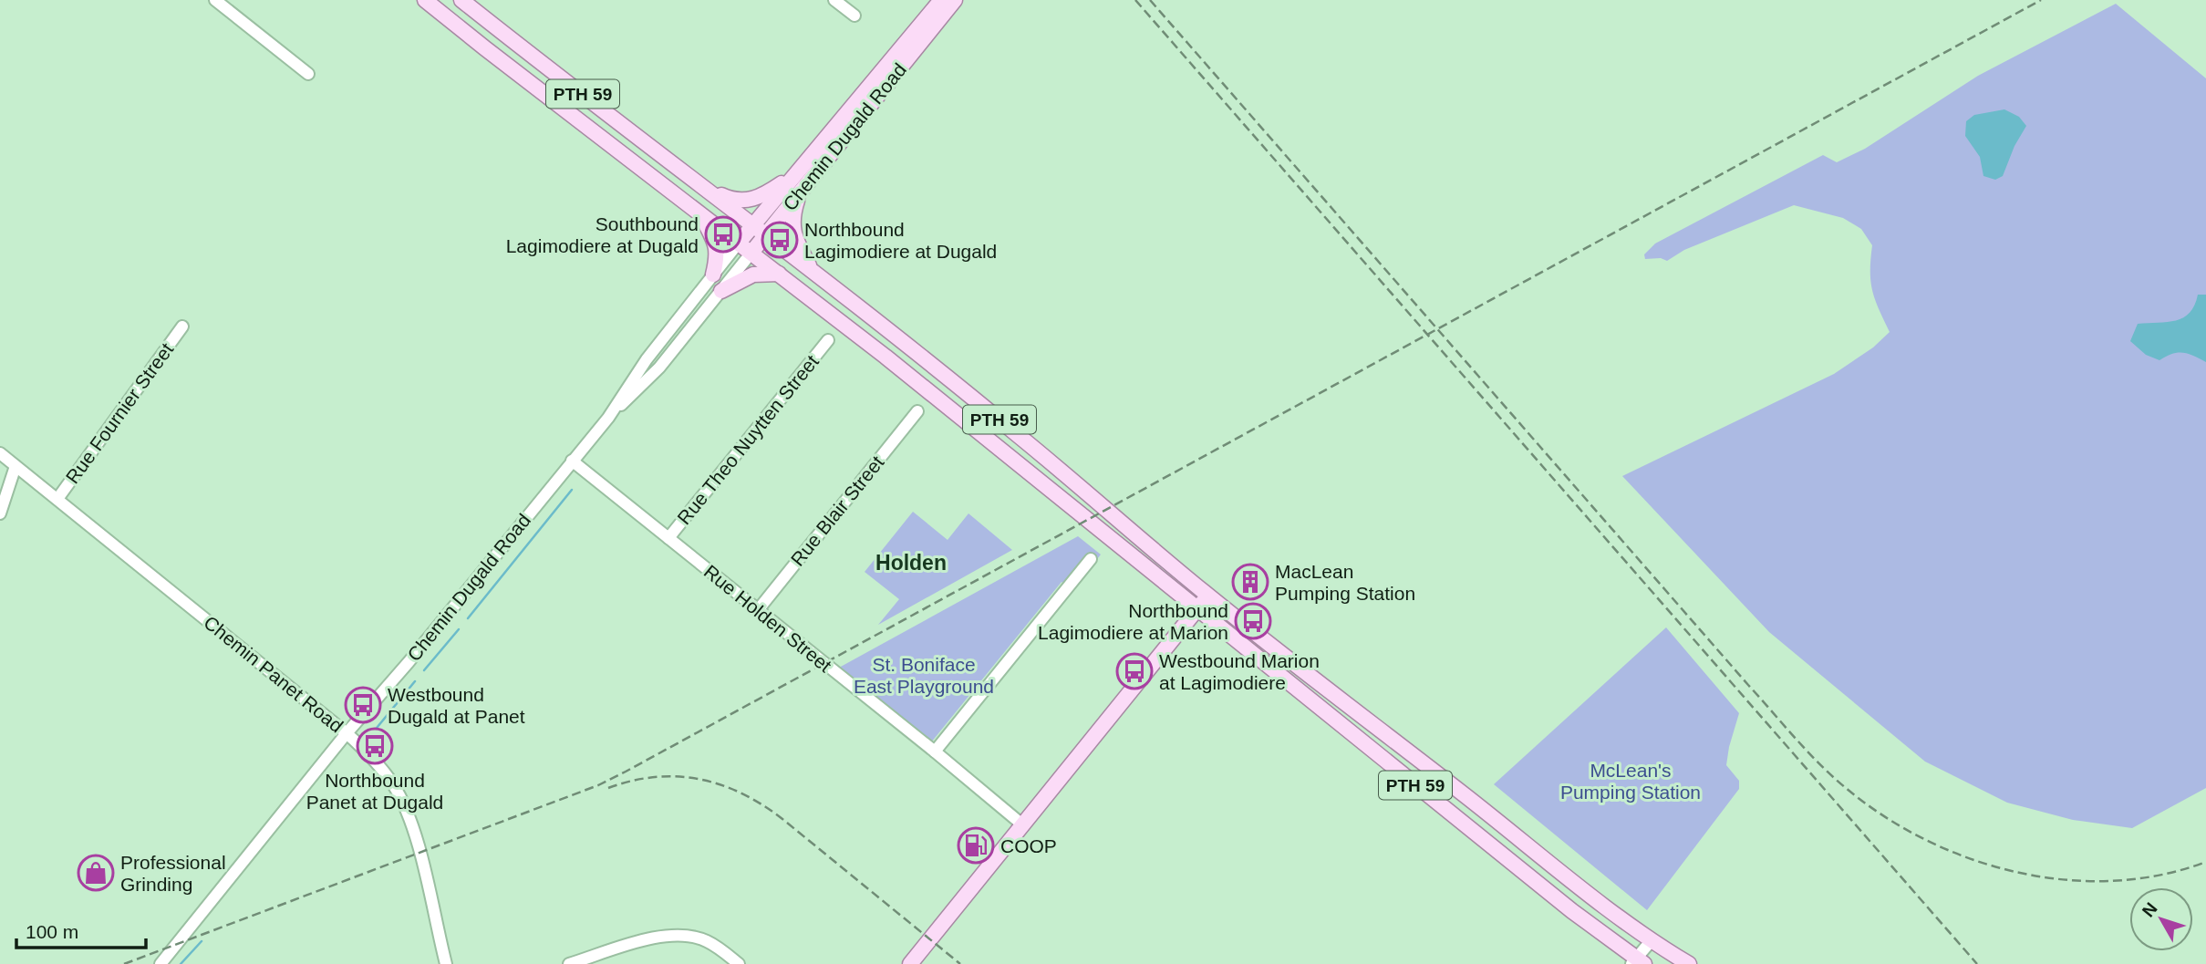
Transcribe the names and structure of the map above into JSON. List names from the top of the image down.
{
  "streets": {
    "main road": ["PTH 59", "Chemin Dugald Road"],
    "street": [
      "Rue Fournier Street",
      "Rue Theo Nuytten Street",
      "Rue Blair Street",
      "Rue Holden Street",
      "Chemin Panet Road"
    ]
  },
  "crossings": [
    ["PTH 59", "Chemin Dugald Road"],
    ["Chemin Dugald Road", "Rue Holden Street"],
    ["Chemin Dugald Road", "Chemin Panet Road"],
    ["Rue Fournier Street", "Chemin Panet Road"],
    ["Rue Theo Nuytten Street", "Rue Holden Street"],
    ["Rue Blair Street", "Rue Holden Street"]
  ],
  "districts": ["Holden"],
  "parks": ["St. Boniface East Playground", "McLean's Pumping Station"],
  "places": {
    "bus stop": [
      "Southbound Lagimodiere at Dugald",
      "Northbound Lagimodiere at Dugald",
      "Northbound Lagimodiere at Marion",
      "Westbound Marion at Lagimodiere",
      "Westbound Dugald at Panet",
      "Northbound Panet at Dugald"
    ],
    "building": ["MacLean Pumping Station"],
    "fuel station": ["COOP"],
    "shop": ["Professional Grinding"]
  },
  "scale_bar": "100 m",
  "north": "top left"
}
